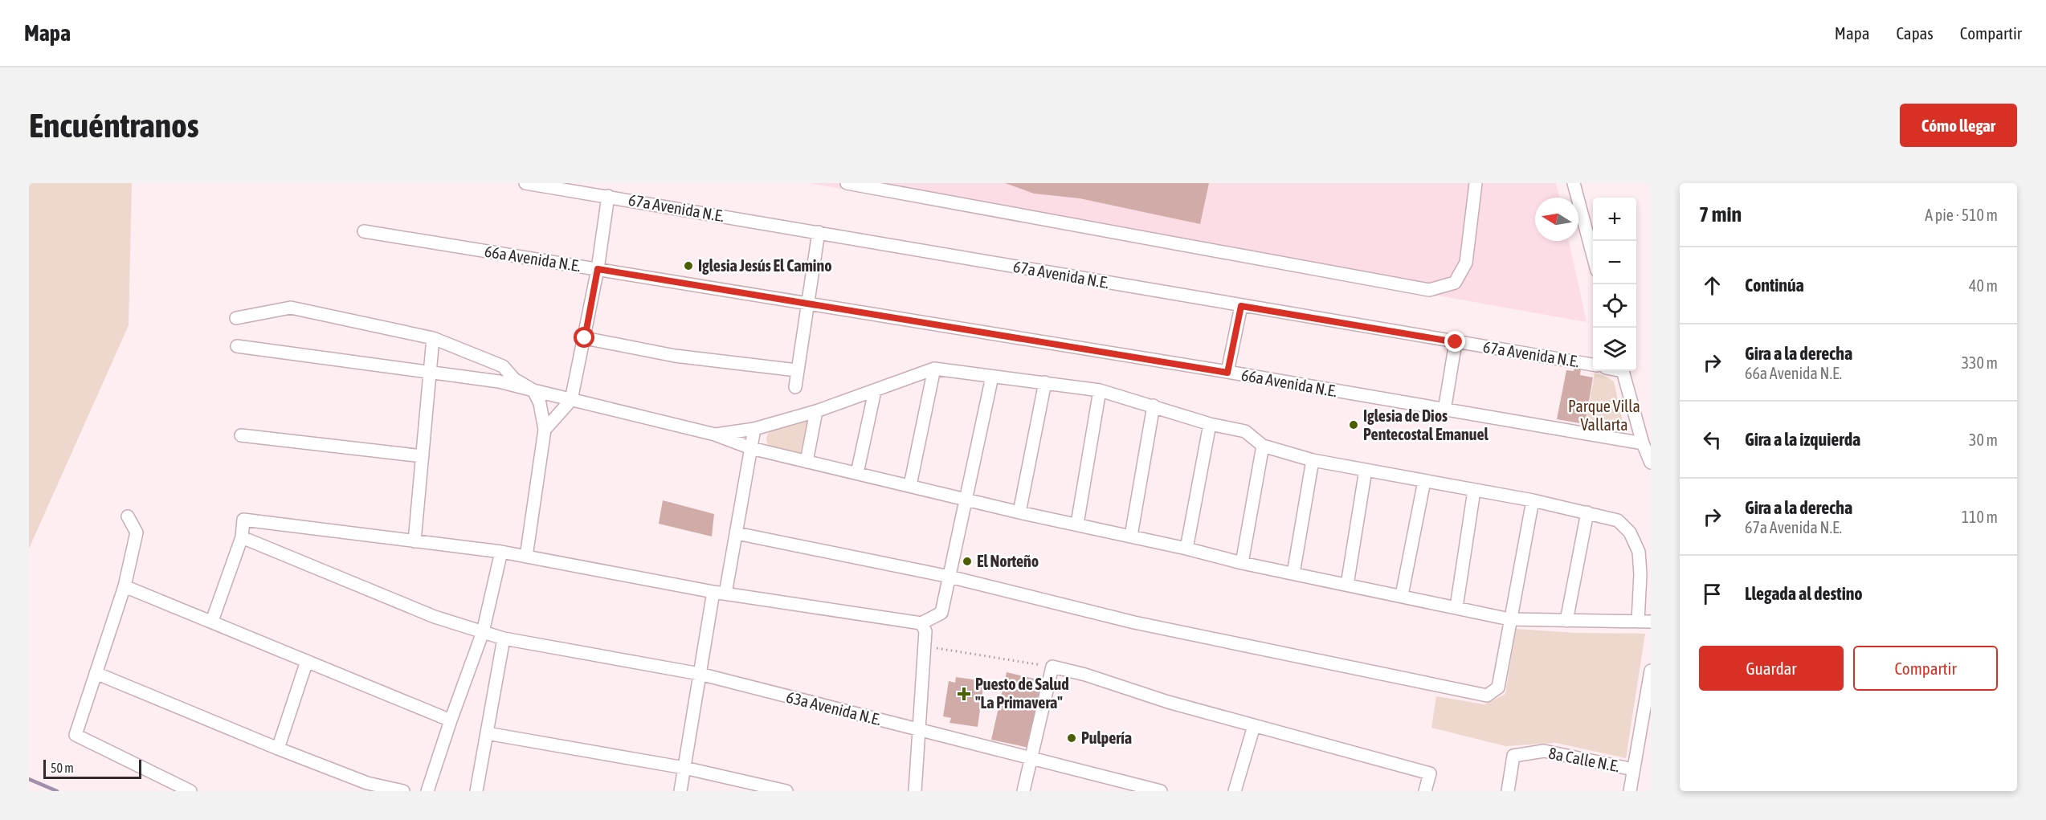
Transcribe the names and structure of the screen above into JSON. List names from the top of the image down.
{
  "streets": {
    "street": [
      "67a Avenida N.E.",
      "66a Avenida N.E.",
      "63a Avenida N.E.",
      "8a Calle N.E."
    ]
  },
  "parks": ["Parque Villa Vallarta"],
  "places": {
    "other": [
      "Iglesia Jesús El Camino",
      "Iglesia de Dios Pentecostal Emanuel",
      "El Norteño",
      "Pulpería"
    ],
    "health": ["Puesto de Salud \"La Primavera\""]
  },
  "scale_bar": "50 m",
  "north": "left",
  "page": {
    "header": "Mapa",
    "nav": ["Mapa", "Capas", "Compartir"],
    "buttons": [
      "Cómo llegar",
      ["Guardar", "Compartir"]
    ],
    "title": "Encuéntranos",
    "heading": ["7 min", "A pie · 510 m"],
    "map_buttons": ["+", "−"],
    "list": [
      ["Continúa", "40 m"],
      ["Gira a la derecha", "66a Avenida N.E.", "330 m"],
      ["Gira a la izquierda", "30 m"],
      ["Gira a la derecha", "67a Avenida N.E.", "110 m"],
      "Llegada al destino"
    ],
    "scale": "50 m"
  }
}
